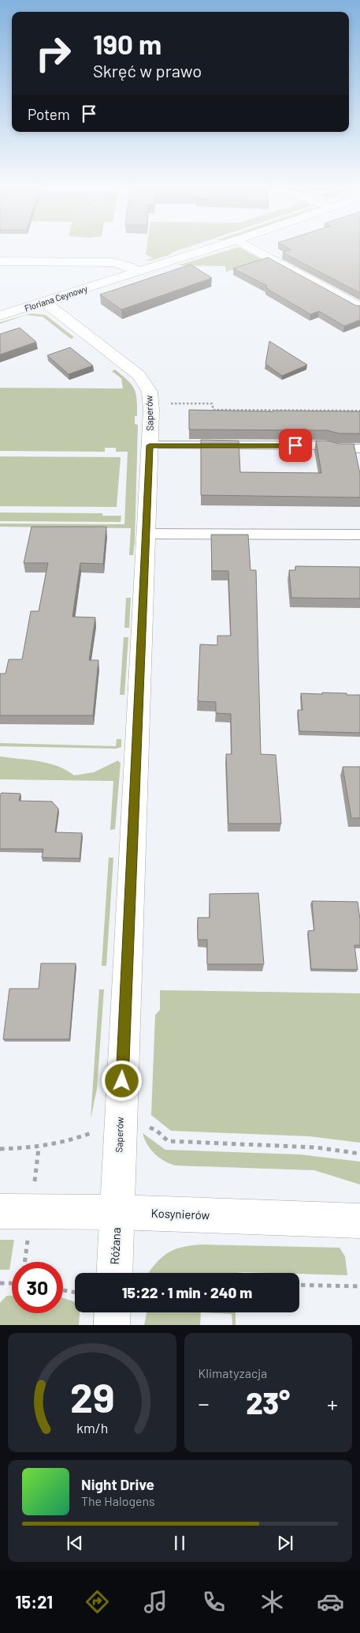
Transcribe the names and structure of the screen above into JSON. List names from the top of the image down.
{
  "streets": {
    "street": [
      "Floriana Ceynowy",
      "Saperów",
      "Kosynierów",
      "Różana"
    ]
  },
  "crossings": [
    ["Floriana Ceynowy", "Saperów"],
    ["Saperów", "Kosynierów"],
    ["Saperów", "Różana"],
    ["Kosynierów", "Różana"]
  ],
  "page": {
    "turn": ["190 m", "Skręć w prawo"],
    "then": "Potem",
    "limit": "30",
    "trip": "15:22 · 1 min · 240 m",
    "tile": "Klimatyzacja",
    "heat": ["−", "23°", "+"],
    "song": ["Night Drive", "The Halogens"],
    "tabs": "15:21",
    "gauge": ["29", "km/h"]
  }
}
